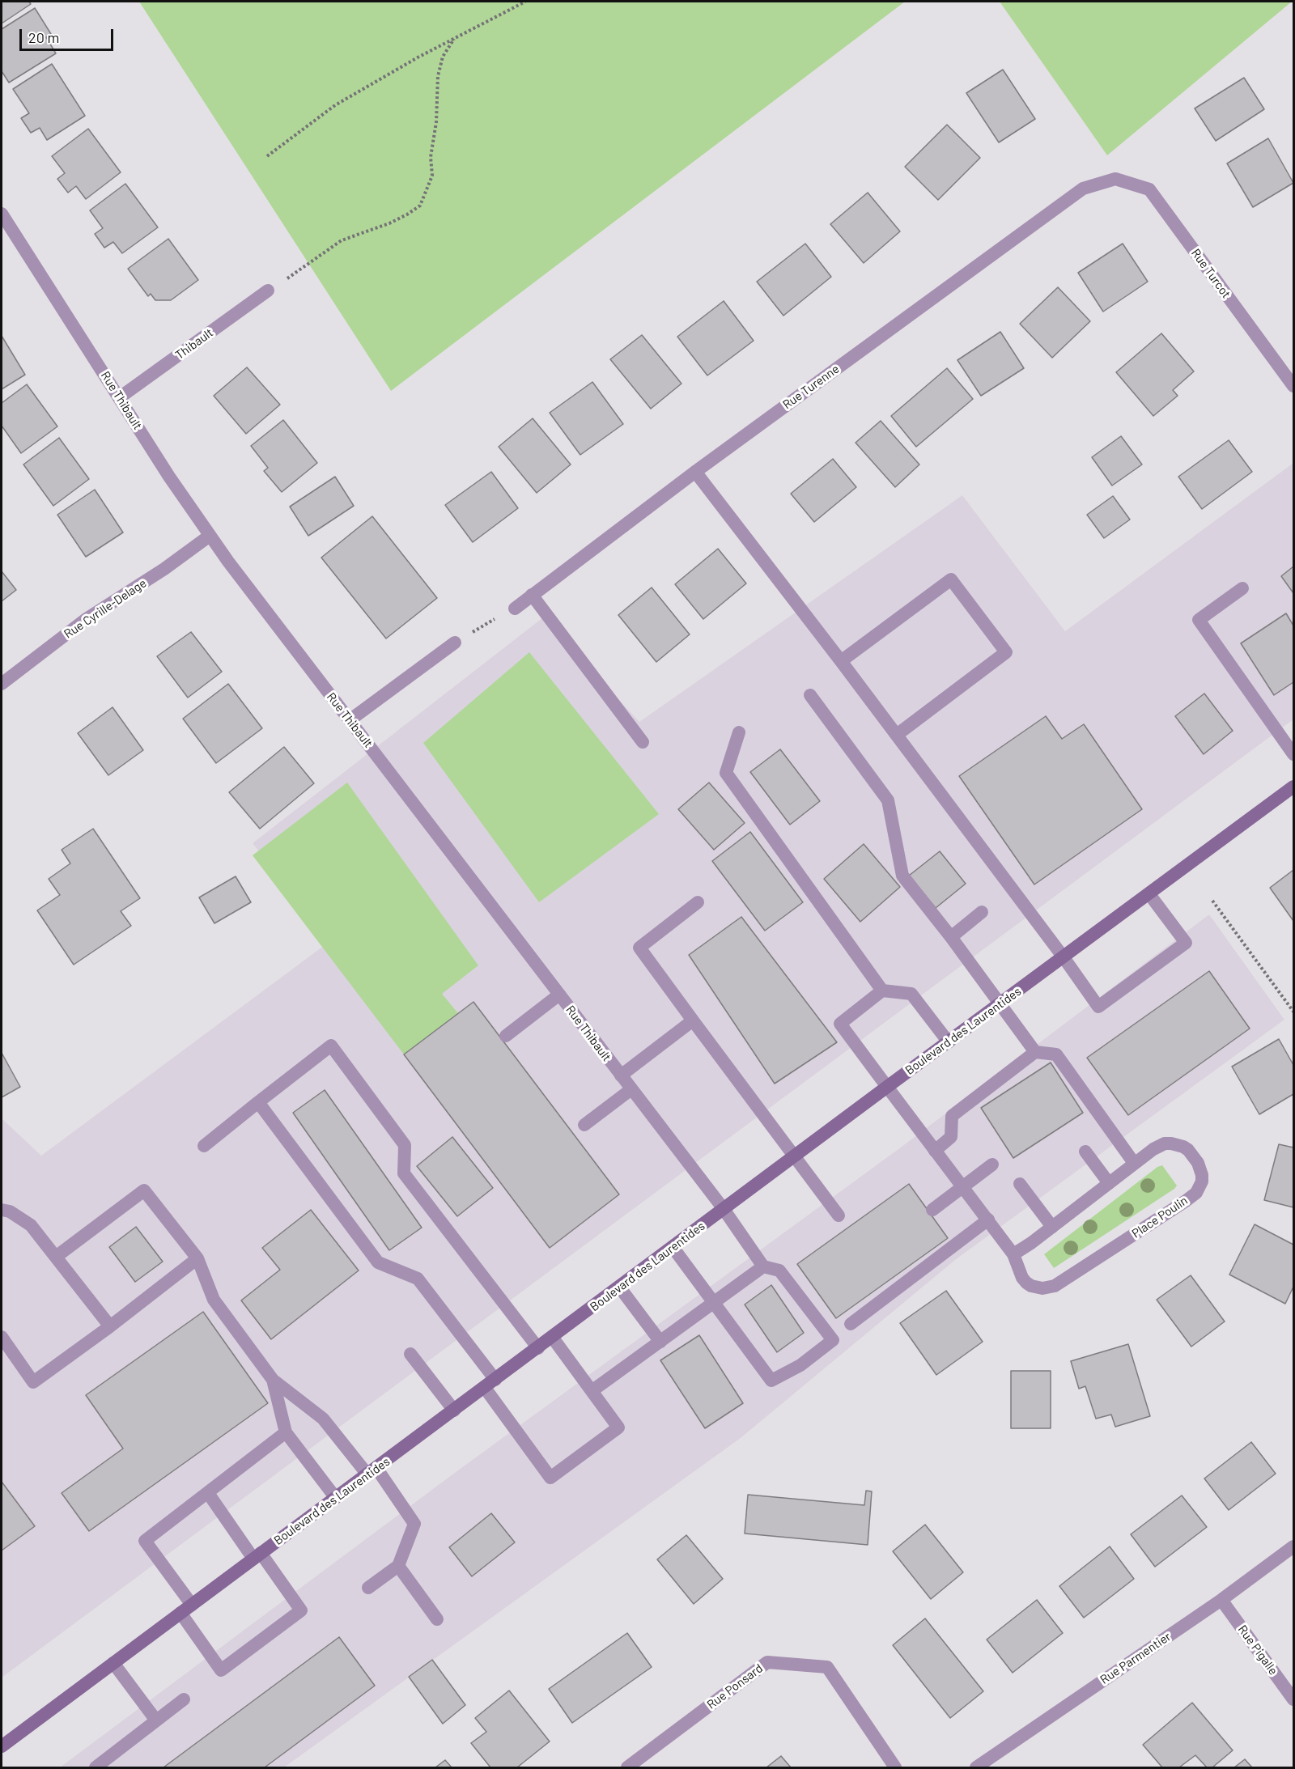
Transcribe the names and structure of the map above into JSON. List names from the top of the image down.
{
  "streets": {
    "main road": ["Boulevard des Laurentides"],
    "street": [
      "Rue Turcot",
      "Thibault",
      "Rue Turenne",
      "Rue Thibault",
      "Rue Cyrille-Delage",
      "Place Poulin",
      "Rue Pigalle",
      "Rue Parmentier",
      "Rue Ponsard"
    ]
  },
  "crossings": [
    ["Rue Turcot", "Rue Turenne"],
    ["Thibault", "Rue Thibault"],
    ["Rue Thibault", "Rue Cyrille-Delage"],
    ["Rue Thibault", "Boulevard des Laurentides"],
    ["Boulevard des Laurentides", "Place Poulin"],
    ["Rue Pigalle", "Rue Parmentier"]
  ],
  "scale_bar": "20 m"
}
